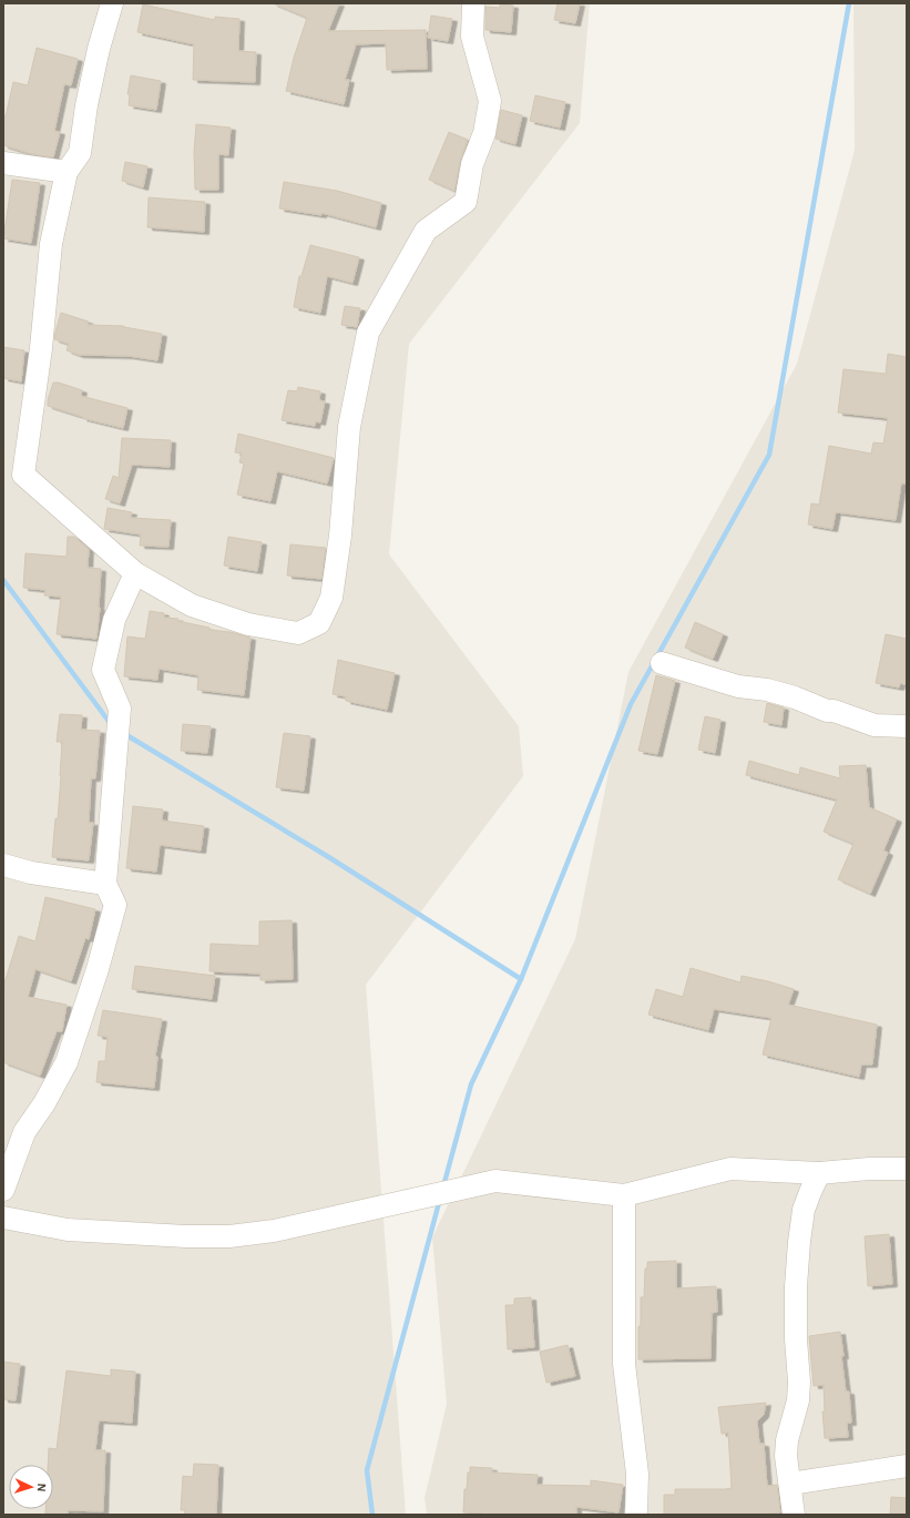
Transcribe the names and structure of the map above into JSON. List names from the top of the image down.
{
  "north": "right"
}
